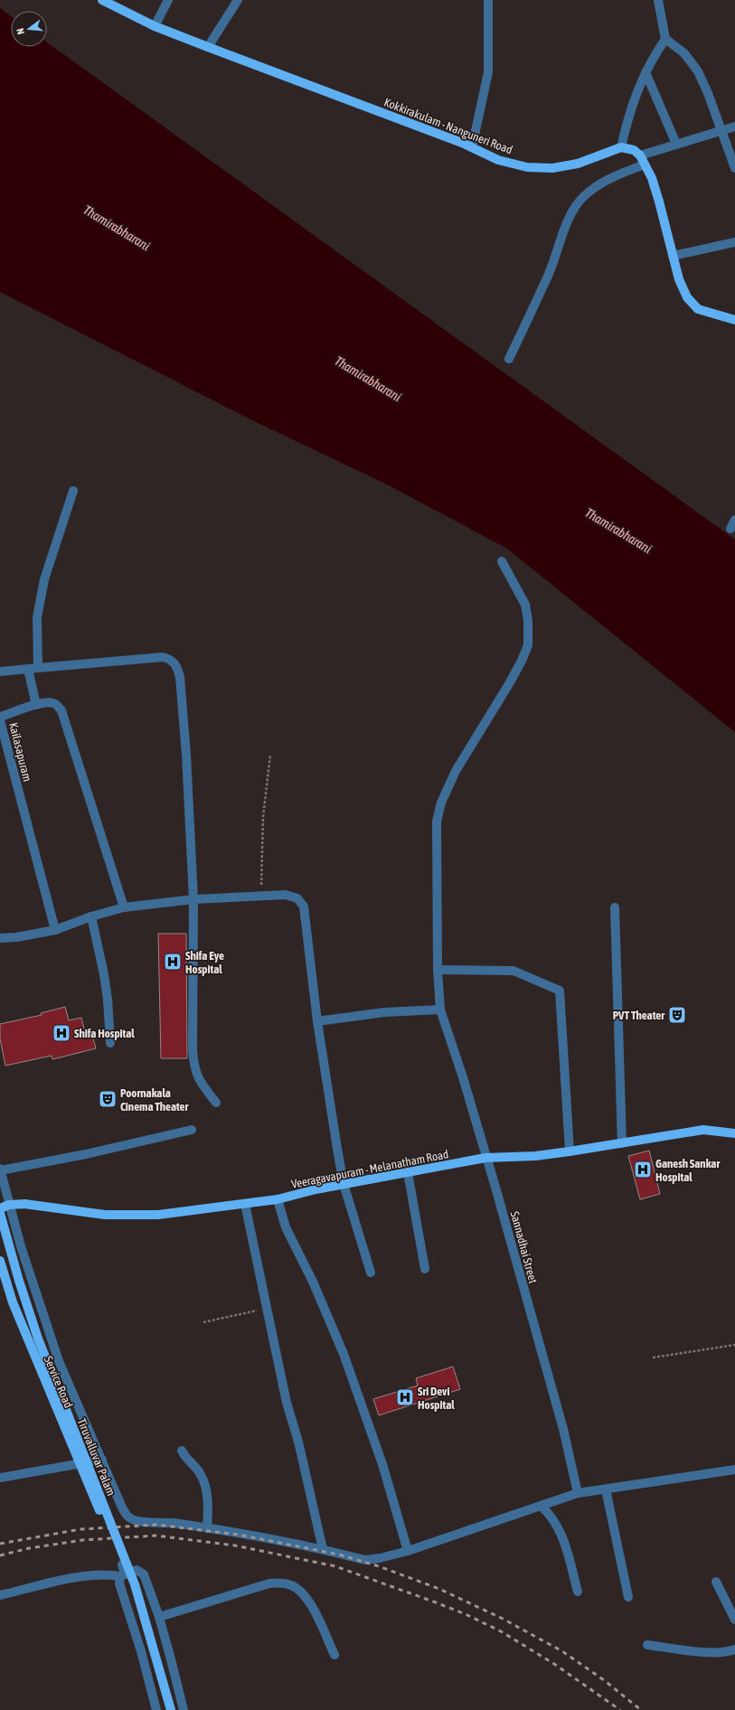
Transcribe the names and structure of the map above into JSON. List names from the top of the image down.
{
  "streets": {
    "main road": [
      "Kokkirakulam - Nanguneri Road",
      "Veeragavapuram - Melanatham Road",
      "Service Road",
      "Tiruvalluvar Palam"
    ],
    "street": ["Kailasapuram", "Sannadhai Street"]
  },
  "crossings": [
    ["Veeragavapuram - Melanatham Road", "Sannadhai Street"]
  ],
  "water": ["Thamirabharani"],
  "places": {
    "hospital": [
      "Shifa Eye Hospital",
      "Shifa Hospital",
      "Ganesh Sankar Hospital",
      "Sri Devi Hospital"
    ],
    "theatre": ["PVT Theater", "Poornakala Cinema Theater"]
  },
  "north": "left"
}
